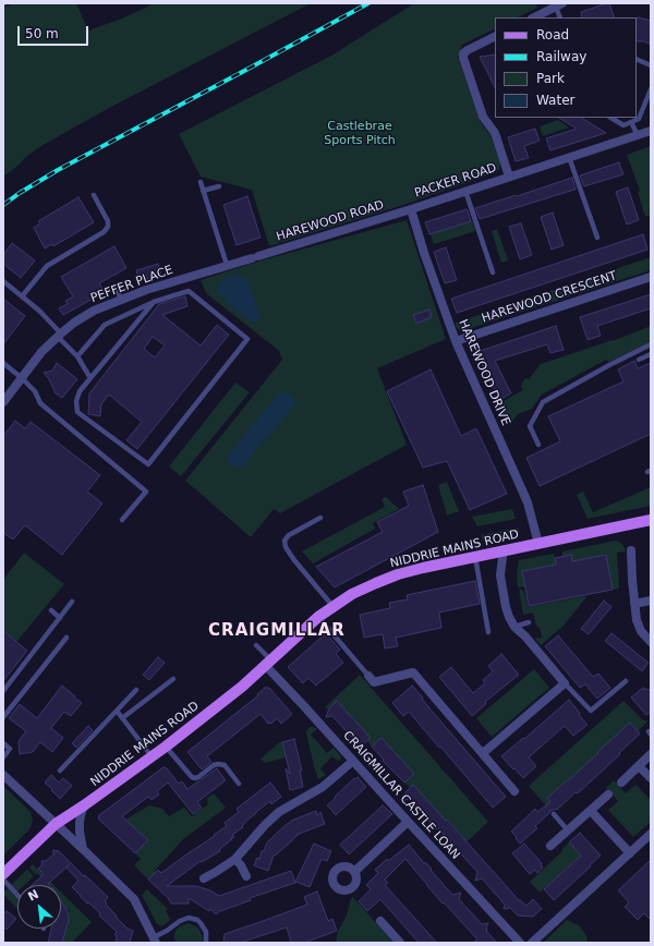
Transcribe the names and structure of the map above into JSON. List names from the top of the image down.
{
  "streets": {
    "main road": ["NIDDRIE MAINS ROAD"],
    "street": [
      "PACKER ROAD",
      "HAREWOOD ROAD",
      "PEFFER PLACE",
      "HAREWOOD CRESCENT",
      "HAREWOOD DRIVE",
      "CRAIGMILLAR CASTLE LOAN"
    ]
  },
  "crossings": [
    ["PACKER ROAD", "HAREWOOD ROAD"],
    ["PACKER ROAD", "HAREWOOD DRIVE"],
    ["HAREWOOD ROAD", "PEFFER PLACE"],
    ["HAREWOOD ROAD", "HAREWOOD DRIVE"],
    ["HAREWOOD CRESCENT", "HAREWOOD DRIVE"],
    ["HAREWOOD DRIVE", "NIDDRIE MAINS ROAD"],
    ["NIDDRIE MAINS ROAD", "CRAIGMILLAR CASTLE LOAN"]
  ],
  "districts": ["CRAIGMILLAR"],
  "parks": ["Castlebrae Sports Pitch"],
  "legend": [
    "Road",
    "Railway",
    "Park",
    "Water"
  ],
  "scale_bar": "50 m",
  "north": "top left"
}
